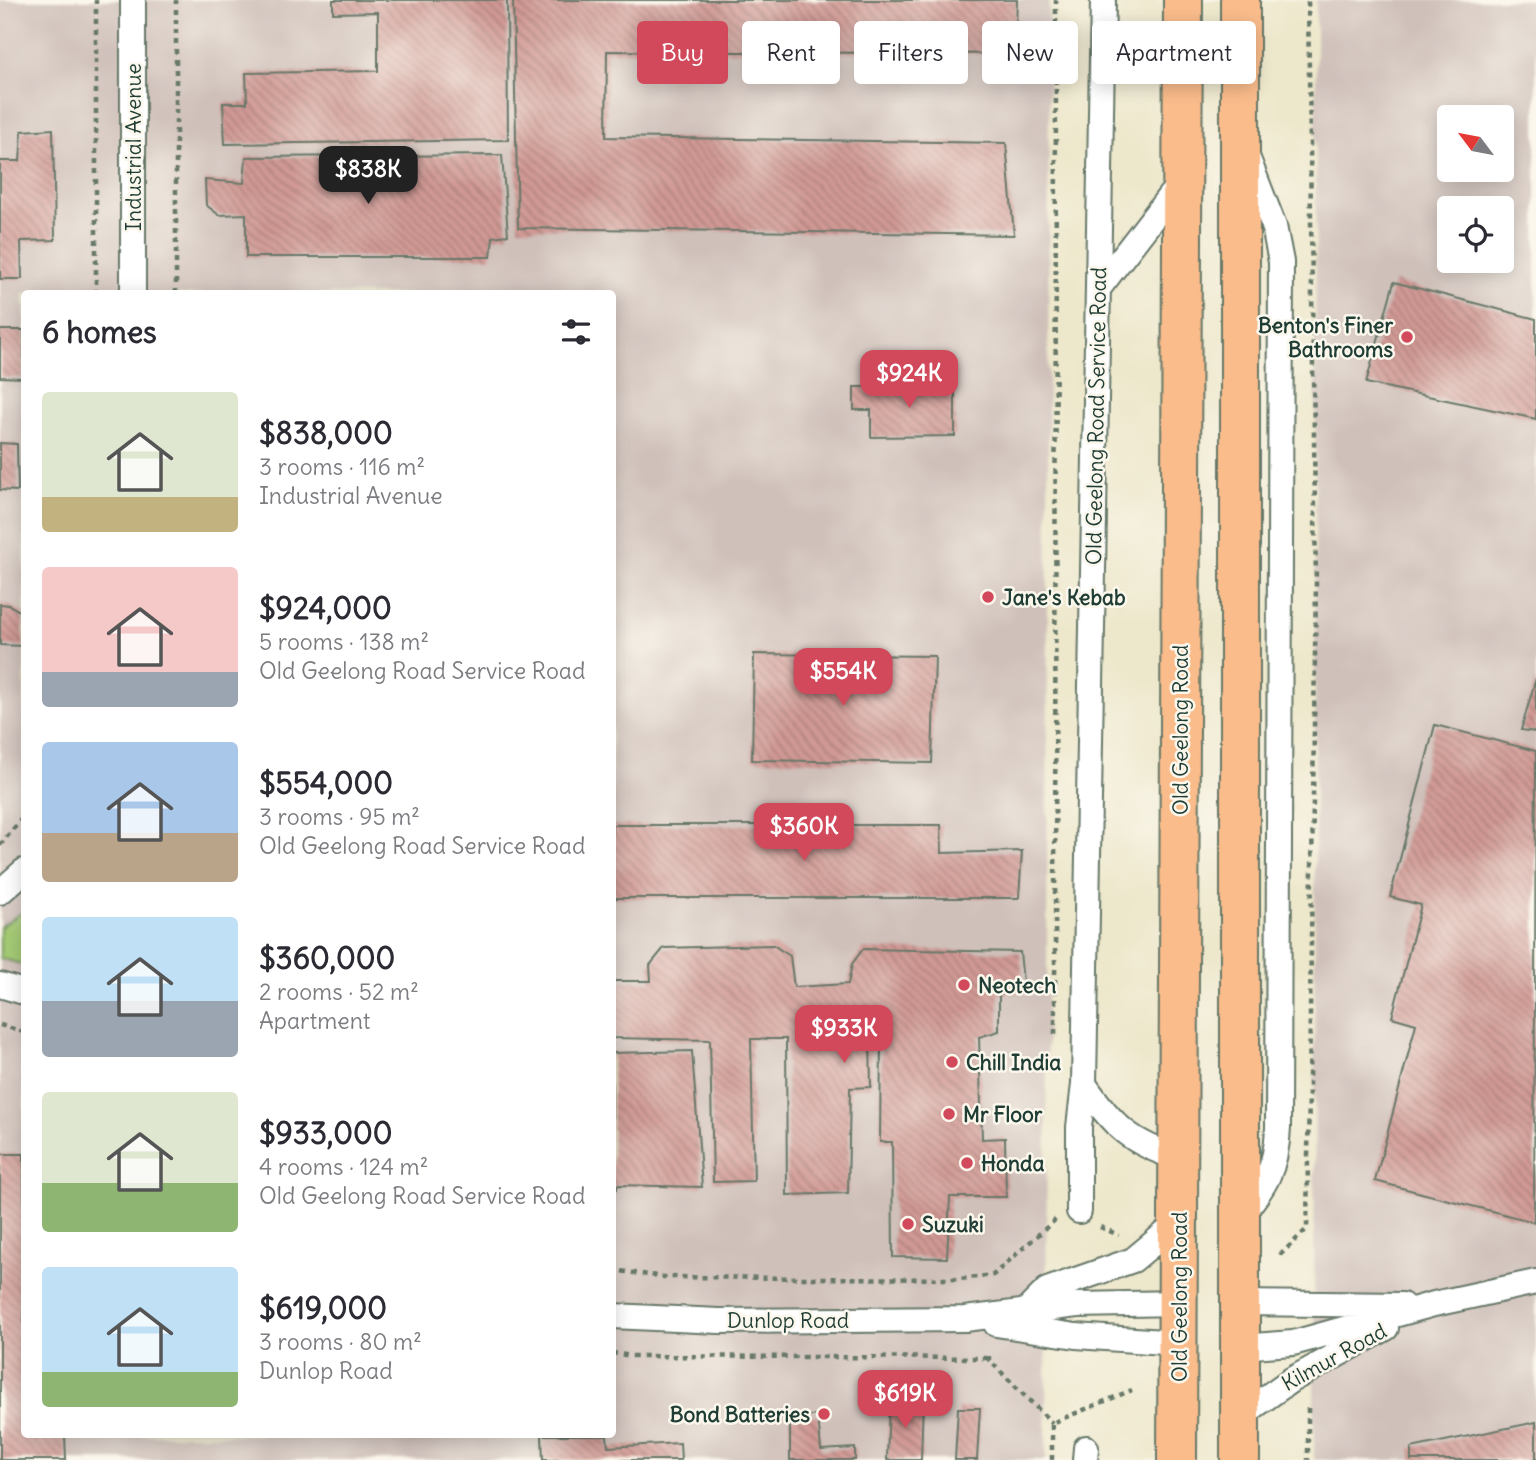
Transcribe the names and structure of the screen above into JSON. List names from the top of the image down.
{
  "streets": {
    "main road": ["Old Geelong Road"],
    "street": [
      "Industrial Avenue",
      "Old Geelong Road Service Road",
      "Dunlop Road",
      "Kilmur Road"
    ]
  },
  "crossings": [
    ["Old Geelong Road", "Dunlop Road"]
  ],
  "places": [
    "Benton's Finer Bathrooms",
    "Jane's Kebab",
    "Neotech",
    "Chill India",
    "Mr Floor",
    "Honda",
    "Suzuki",
    "Bond Batteries"
  ],
  "north": "top left",
  "page": {
    "chip": [
      "Buy",
      "Rent",
      "Filters",
      "New",
      "Apartment"
    ],
    "price": [
      "$838K",
      "$924K",
      "$554K",
      "$360K",
      "$933K",
      "$619K"
    ],
    "heading": "6 homes",
    "list": [
      {
        "name": "$838,000",
        "note": "3 rooms · 116 m² · Industrial Avenue"
      },
      {
        "name": "$924,000",
        "note": "5 rooms · 138 m² · Old Geelong Road Service Road"
      },
      {
        "name": "$554,000",
        "note": "3 rooms · 95 m² · Old Geelong Road Service Road"
      },
      {
        "name": "$360,000",
        "note": "2 rooms · 52 m² · Apartment"
      },
      {
        "name": "$933,000",
        "note": "4 rooms · 124 m² · Old Geelong Road Service Road"
      },
      {
        "name": "$619,000",
        "note": "3 rooms · 80 m² · Dunlop Road"
      }
    ]
  }
}
